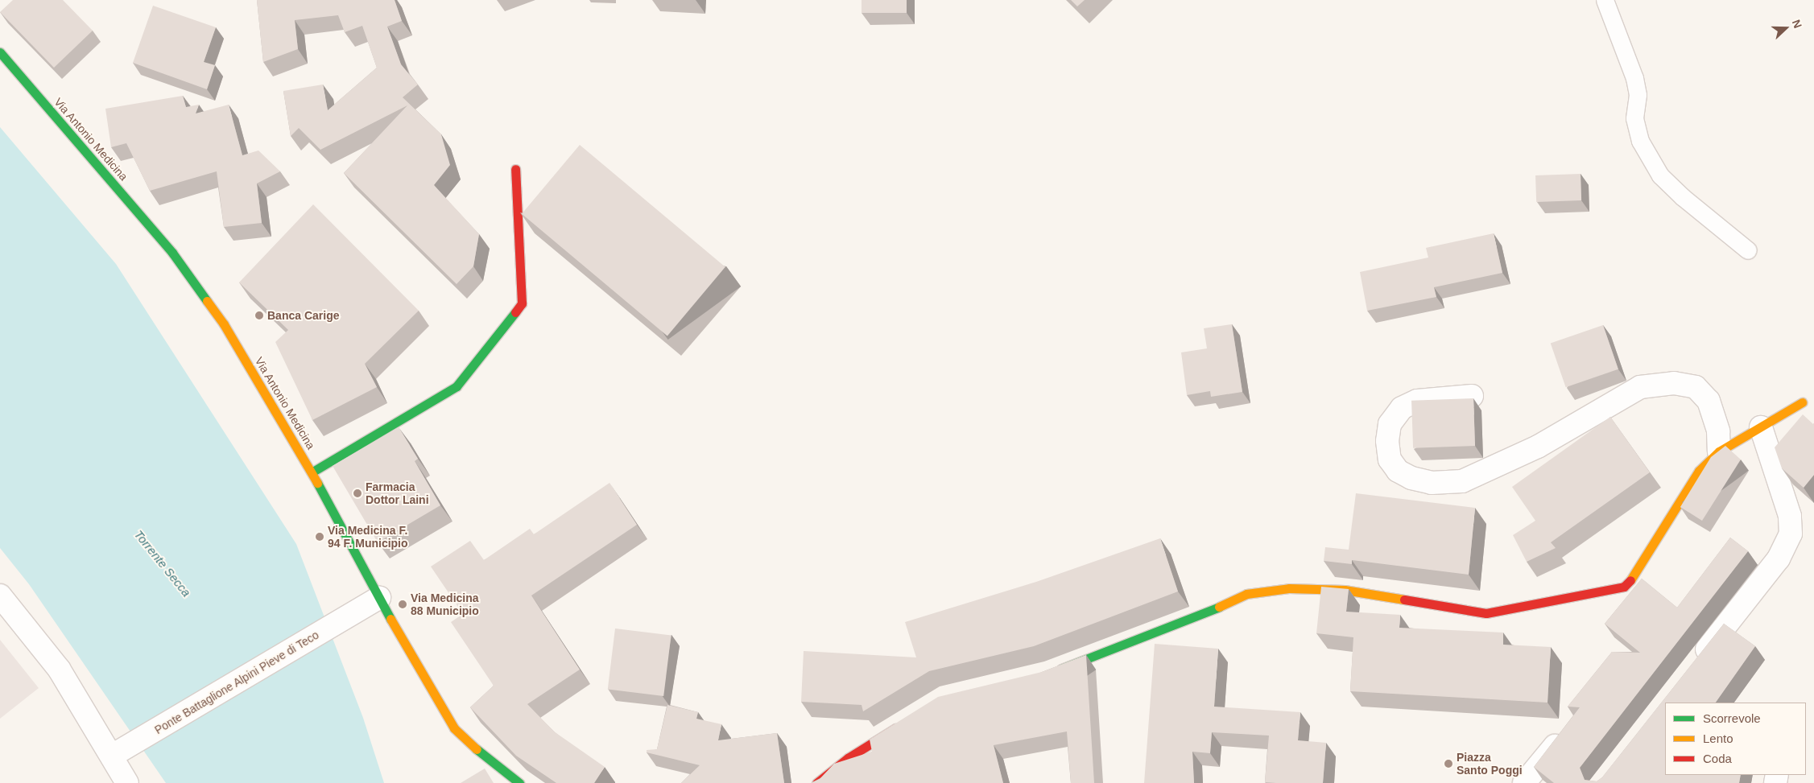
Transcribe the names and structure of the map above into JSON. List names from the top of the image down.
{
  "streets": {
    "street": ["Via Antonio Medicina", "Ponte Battaglione Alpini Pieve di Teco"]
  },
  "crossings": [
    ["Via Antonio Medicina", "Ponte Battaglione Alpini Pieve di Teco"]
  ],
  "water": ["Torrente Secca"],
  "places": [
    "Banca Carige",
    "Farmacia Dottor Laini",
    "Via Medicina F. 94 F. Municipio",
    "Via Medicina 88 Municipio",
    "Piazza Santo Poggi"
  ],
  "legend": ["Scorrevole", "Lento", "Coda"],
  "north": "right"
}
